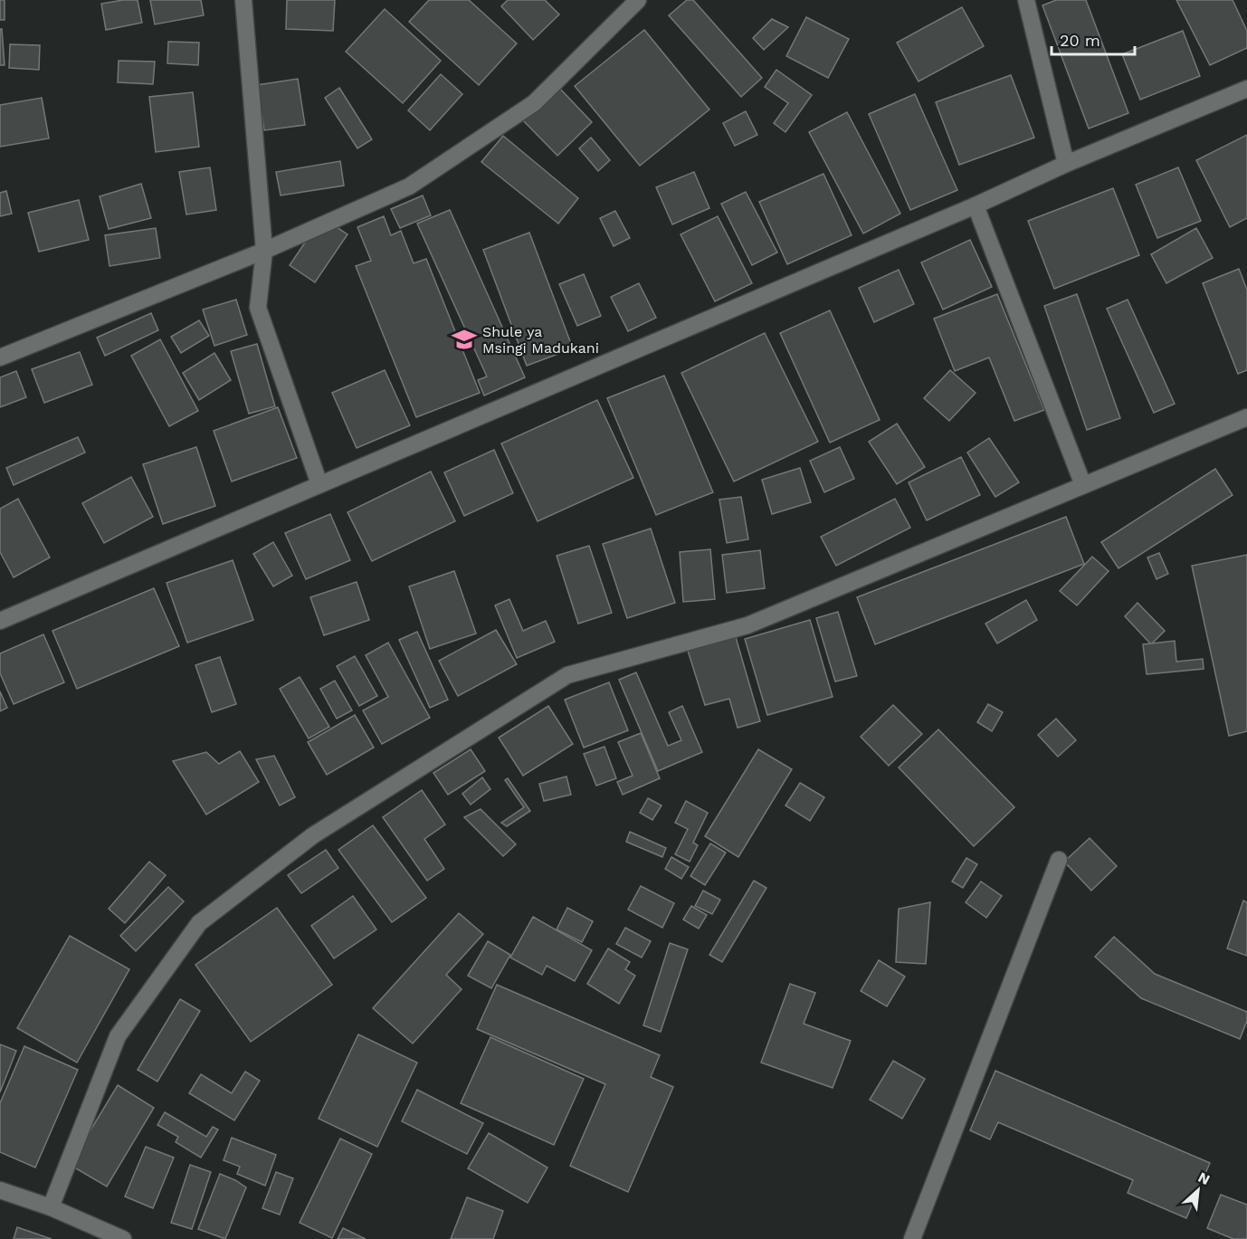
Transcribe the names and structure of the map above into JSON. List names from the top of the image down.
{
  "places": {
    "school or university": ["Shule ya Msingi Madukani"]
  },
  "scale_bar": "20 m",
  "north": "top right"
}
